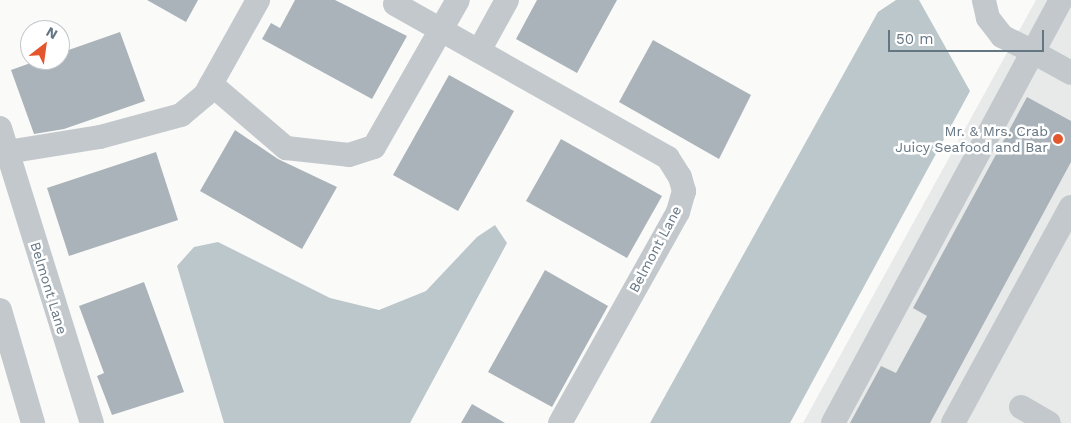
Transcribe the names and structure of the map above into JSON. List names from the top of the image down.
{
  "streets": {
    "street": ["Belmont Lane"]
  },
  "places": ["Mr. & Mrs. Crab Juicy Seafood and Bar"],
  "scale_bar": "50 m",
  "north": "top right"
}
